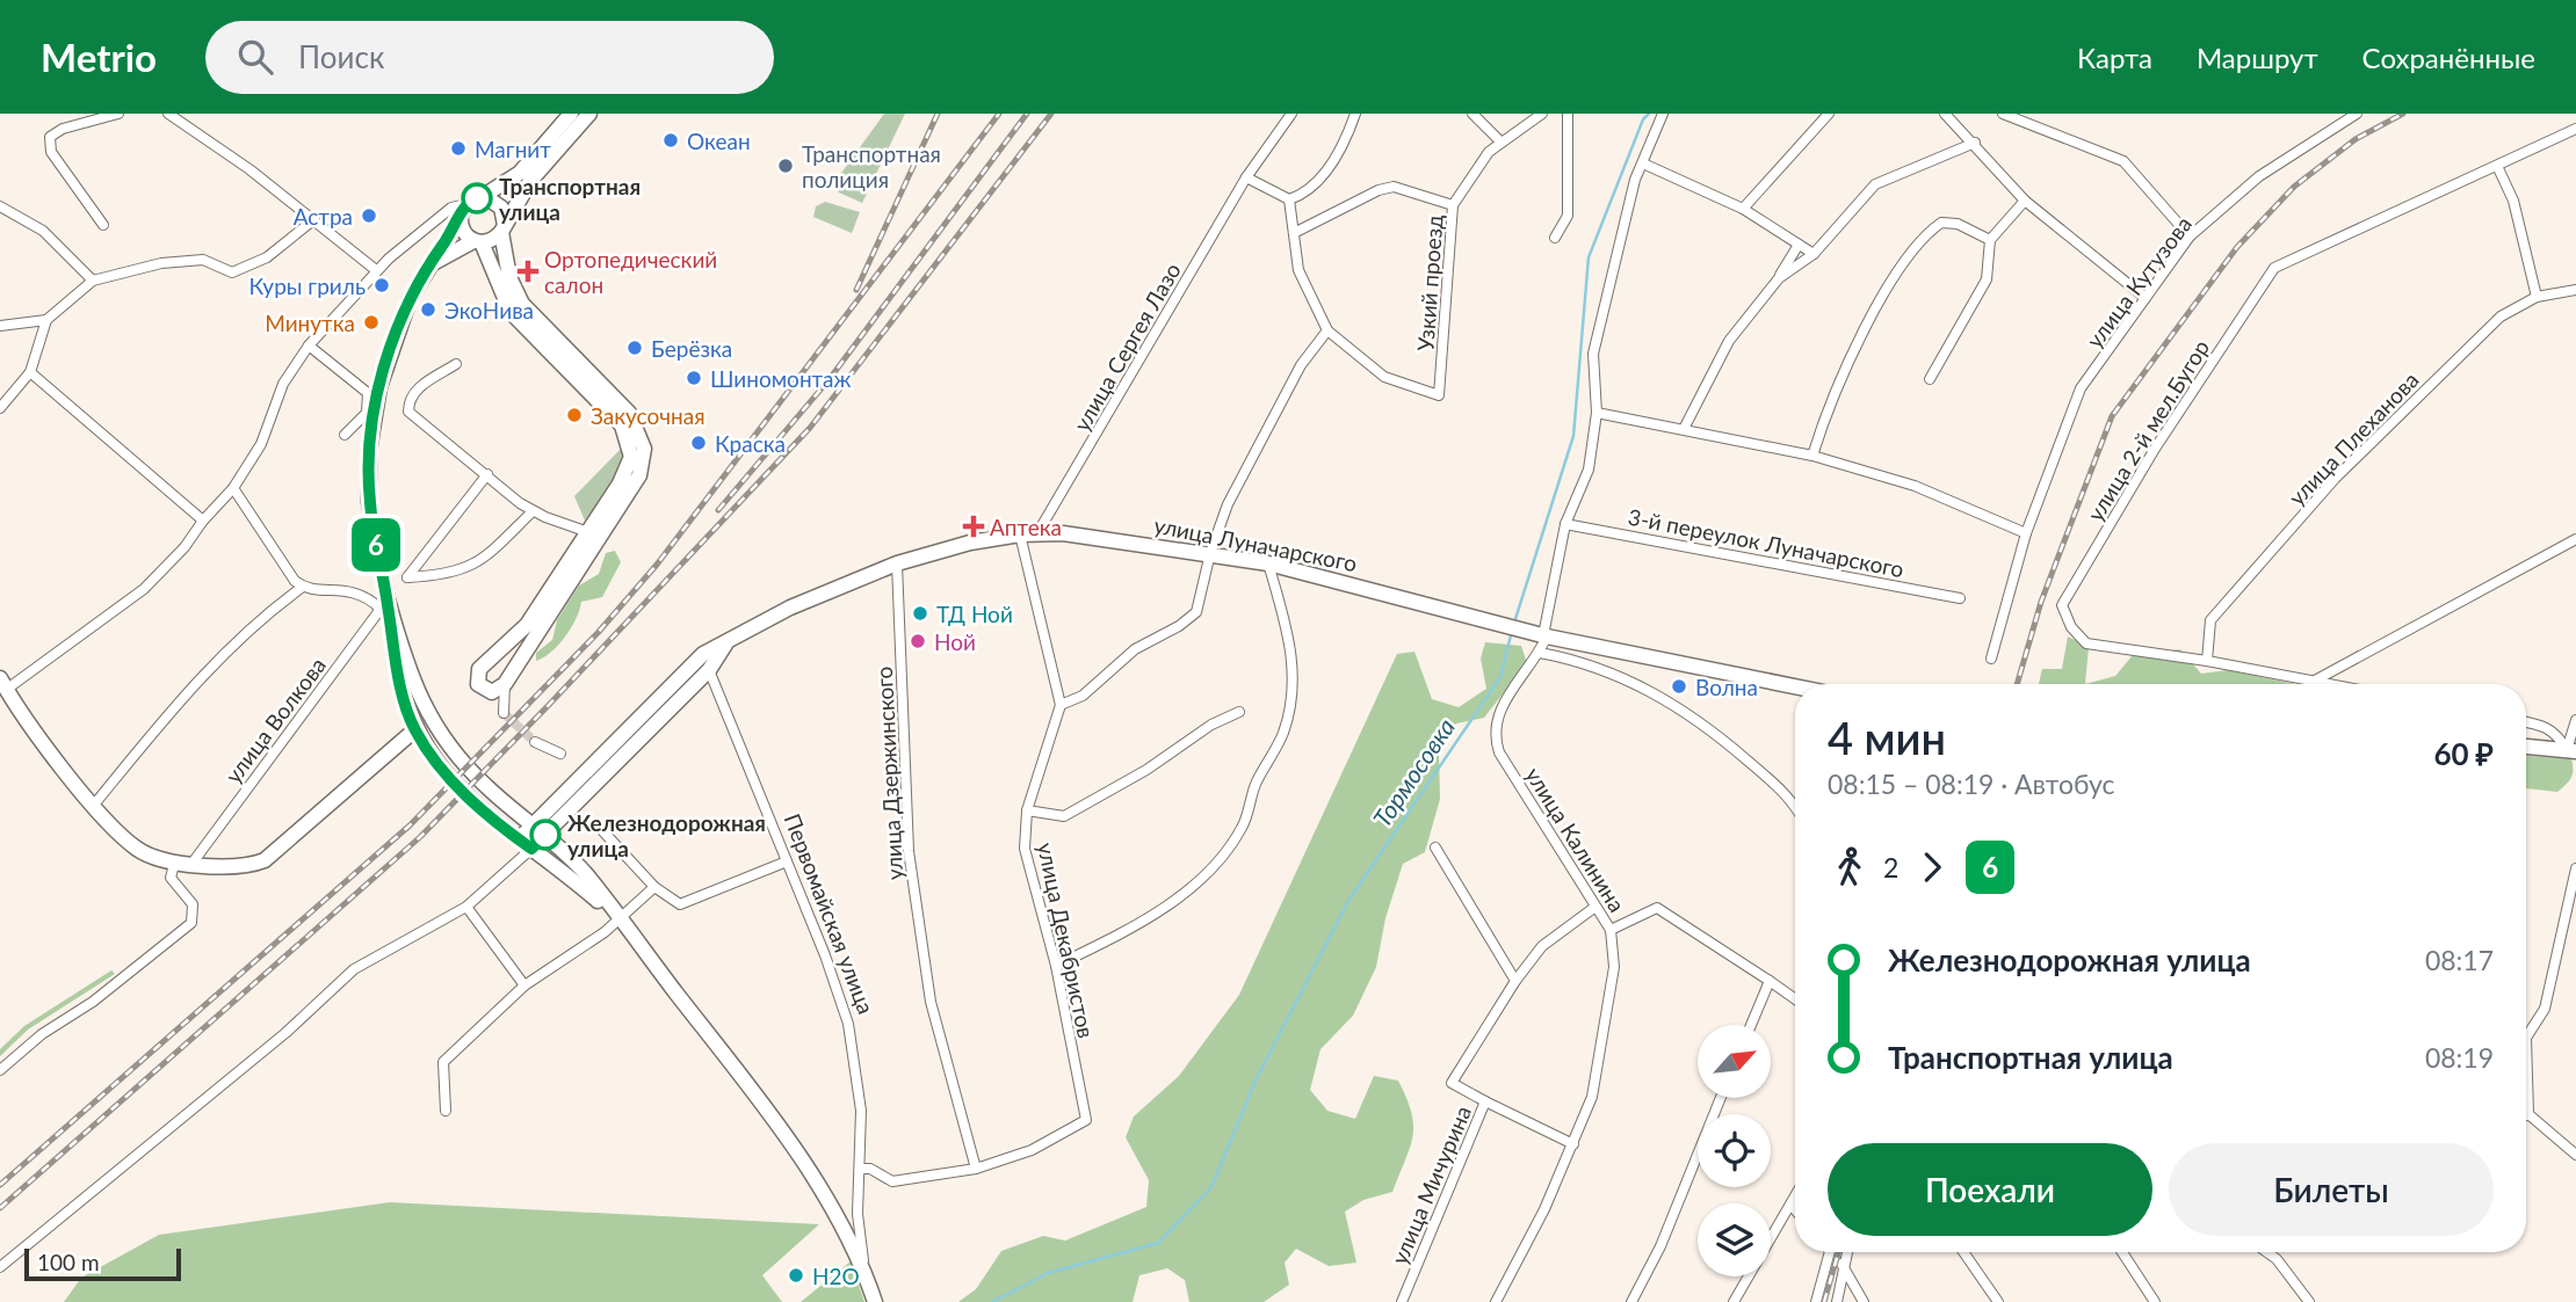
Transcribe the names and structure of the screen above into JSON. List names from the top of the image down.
{
  "streets": {
    "main road": ["улица Луначарского", "Первомайская улица"],
    "street": [
      "улица Кутузова",
      "Узкий проезд",
      "улица Сергея Лазо",
      "улица 2-й мел.Бугор",
      "улица Плеханова",
      "3-й переулок Луначарского",
      "улица Волкова",
      "улица Дзержинского",
      "улица Калинина",
      "улица Декабристов",
      "улица Мичурина"
    ]
  },
  "crossings": [
    ["улица Сергея Лазо", "улица Луначарского"],
    ["улица 2-й мел.Бугор", "улица Плеханова"],
    ["3-й переулок Луначарского", "улица Калинина"],
    ["улица Луначарского", "улица Дзержинского"],
    ["улица Луначарского", "улица Калинина"],
    ["улица Волкова", "Первомайская улица"],
    ["улица Дзержинского", "улица Декабристов"]
  ],
  "water": ["Тормосовка"],
  "places": {
    "other": [
      "Океан",
      "Магнит",
      "Транспортная полиция",
      "Транспортная улица",
      "Астра",
      "Куры гриль",
      "ЭкоНива",
      "Минутка",
      "Берёзка",
      "Шиномонтаж",
      "Закусочная",
      "Краска",
      "ТД Ной",
      "Ной",
      "Волна",
      "Железнодорожная улица",
      "H2O"
    ],
    "health": ["Ортопедический салон", "Аптека"]
  },
  "lines": ["bus line 6"],
  "scale_bar": "100 m",
  "north": "top right",
  "page": {
    "header": "Metrio",
    "search": "Поиск",
    "nav": ["Карта", "Маршрут", "Сохранённые"],
    "on_map": "6",
    "heading": ["4 мин", "08:15 – 08:19 · Автобус", "60 ₽"],
    "legs": ["2", "6"],
    "list": [
      {
        "name": "Железнодорожная улица",
        "value": "08:17"
      },
      {
        "name": "Транспортная улица",
        "value": "08:19"
      }
    ],
    "buttons": ["Поехали", "Билеты"],
    "scale": "100 m"
  }
}
